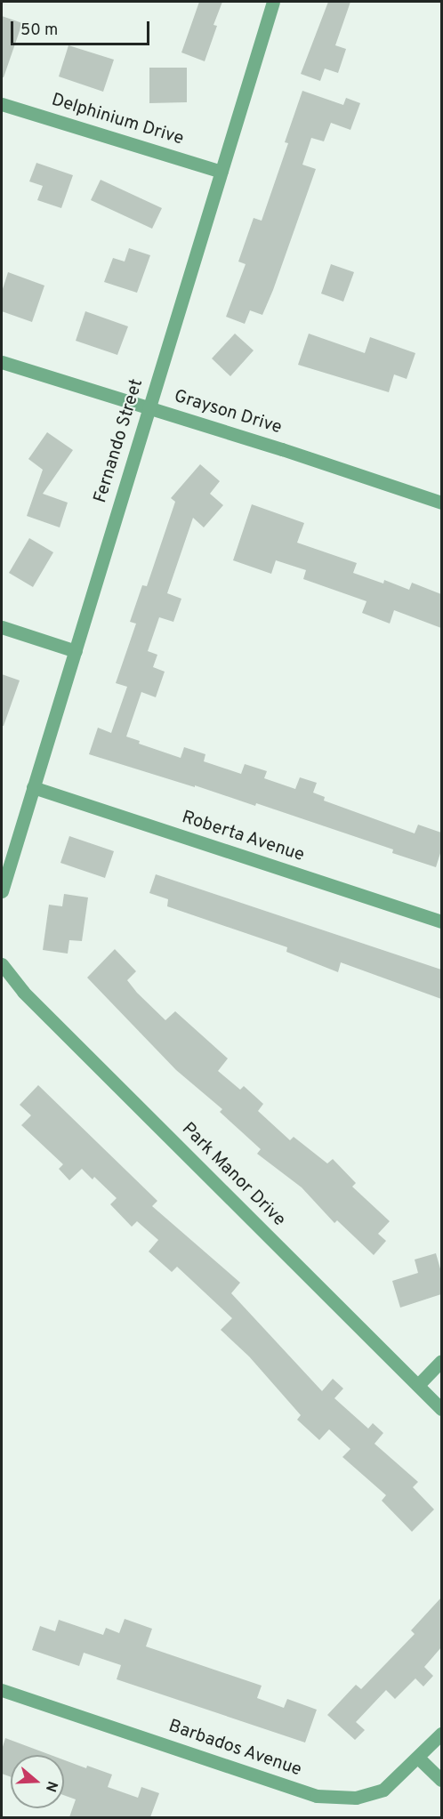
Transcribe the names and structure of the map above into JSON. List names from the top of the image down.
{
  "streets": {
    "street": [
      "Delphinium Drive",
      "Grayson Drive",
      "Fernando Street",
      "Roberta Avenue",
      "Park Manor Drive",
      "Barbados Avenue"
    ]
  },
  "crossings": [
    ["Delphinium Drive", "Fernando Street"],
    ["Grayson Drive", "Fernando Street"],
    ["Fernando Street", "Roberta Avenue"]
  ],
  "scale_bar": "50 m",
  "north": "right"
}
